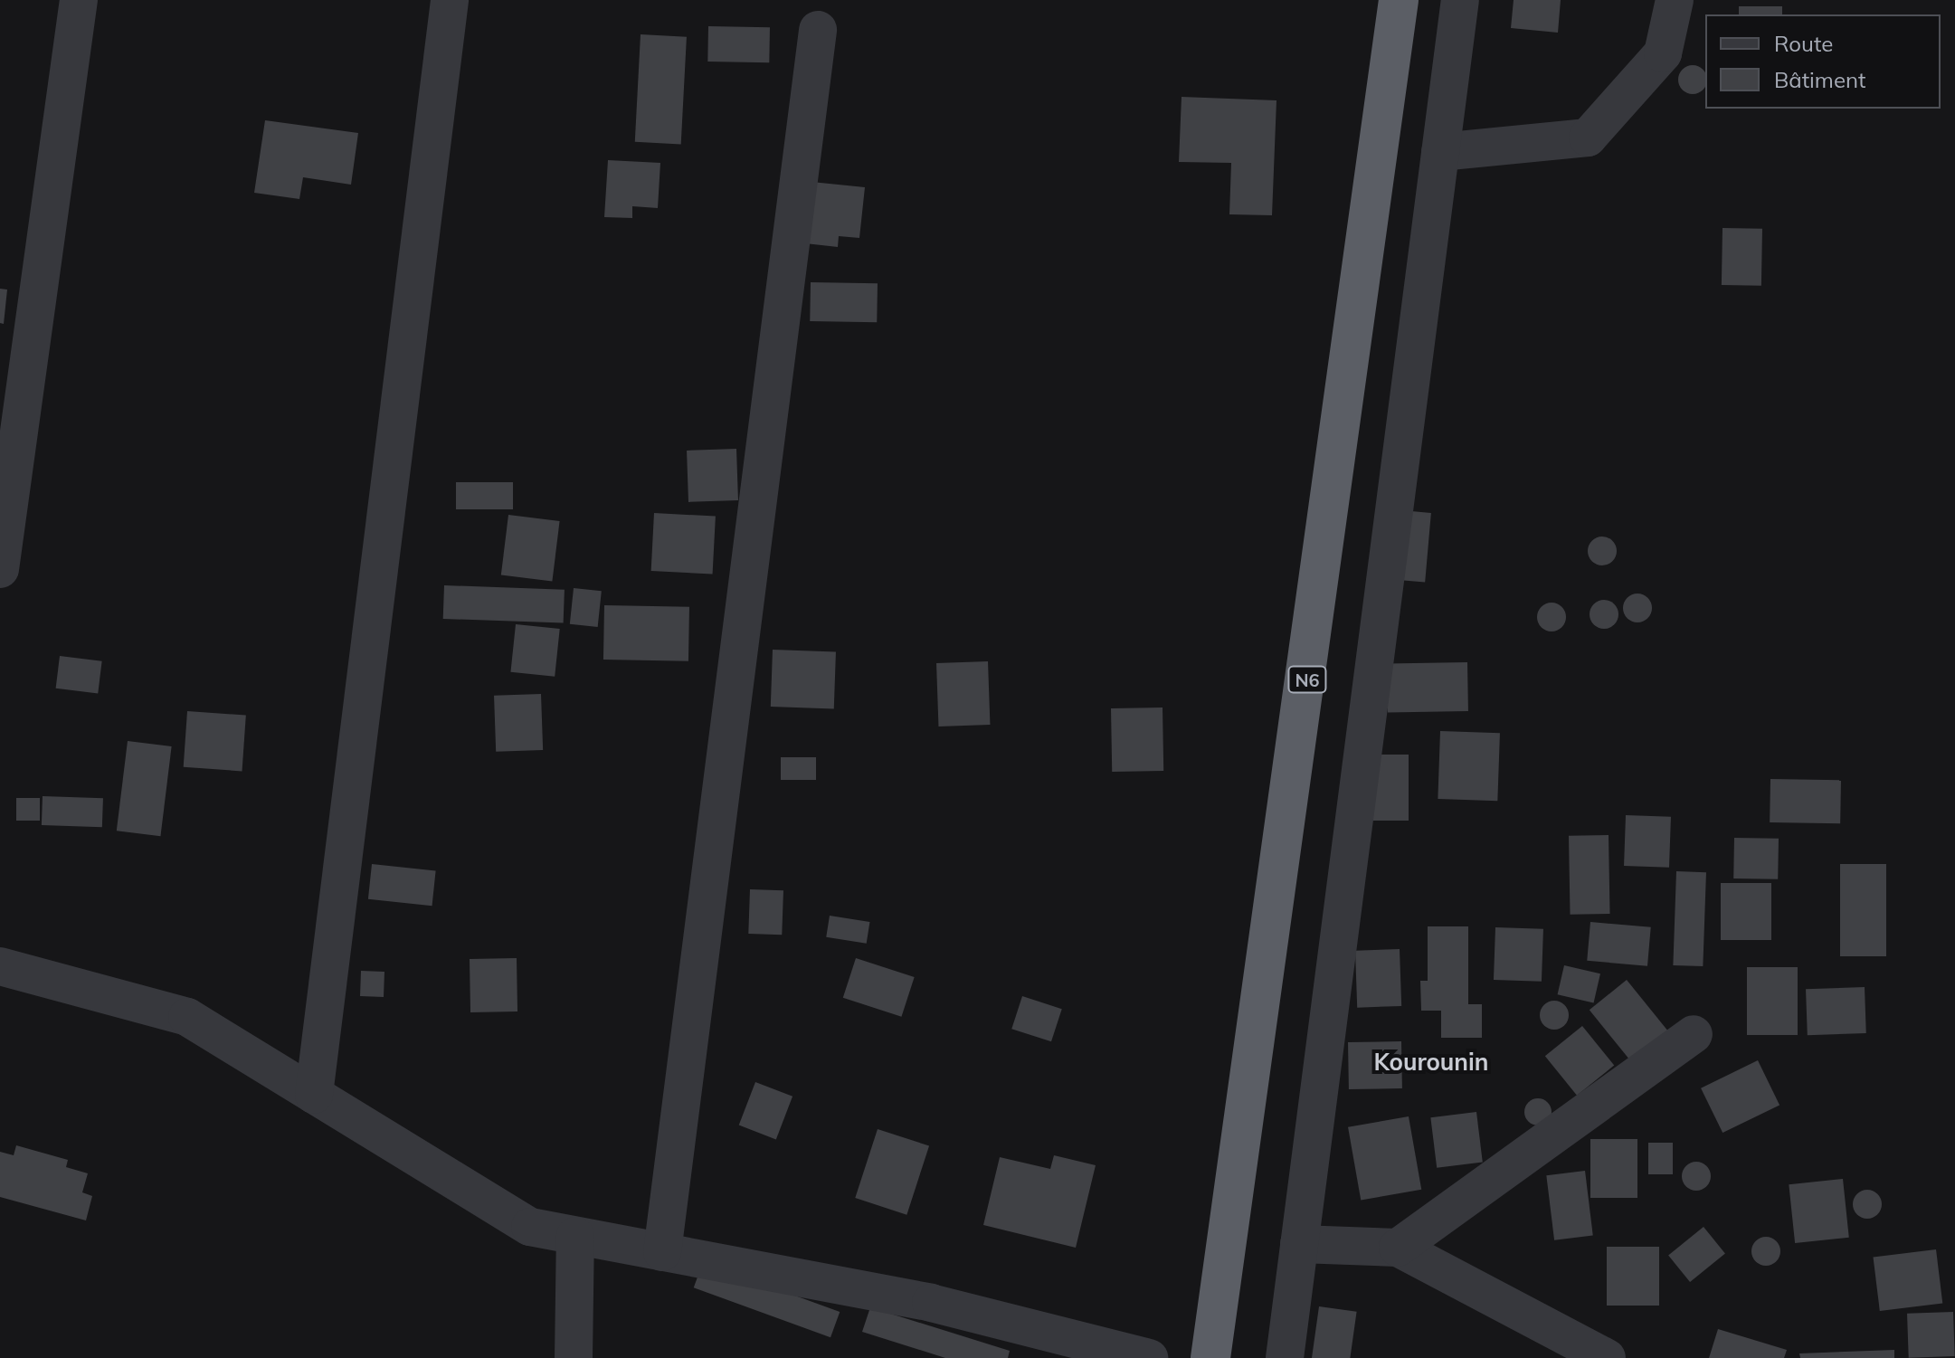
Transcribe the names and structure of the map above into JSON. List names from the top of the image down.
{
  "streets": {
    "highway": ["N6"]
  },
  "districts": ["Kourounin"],
  "legend": ["Route", "Bâtiment"]
}
